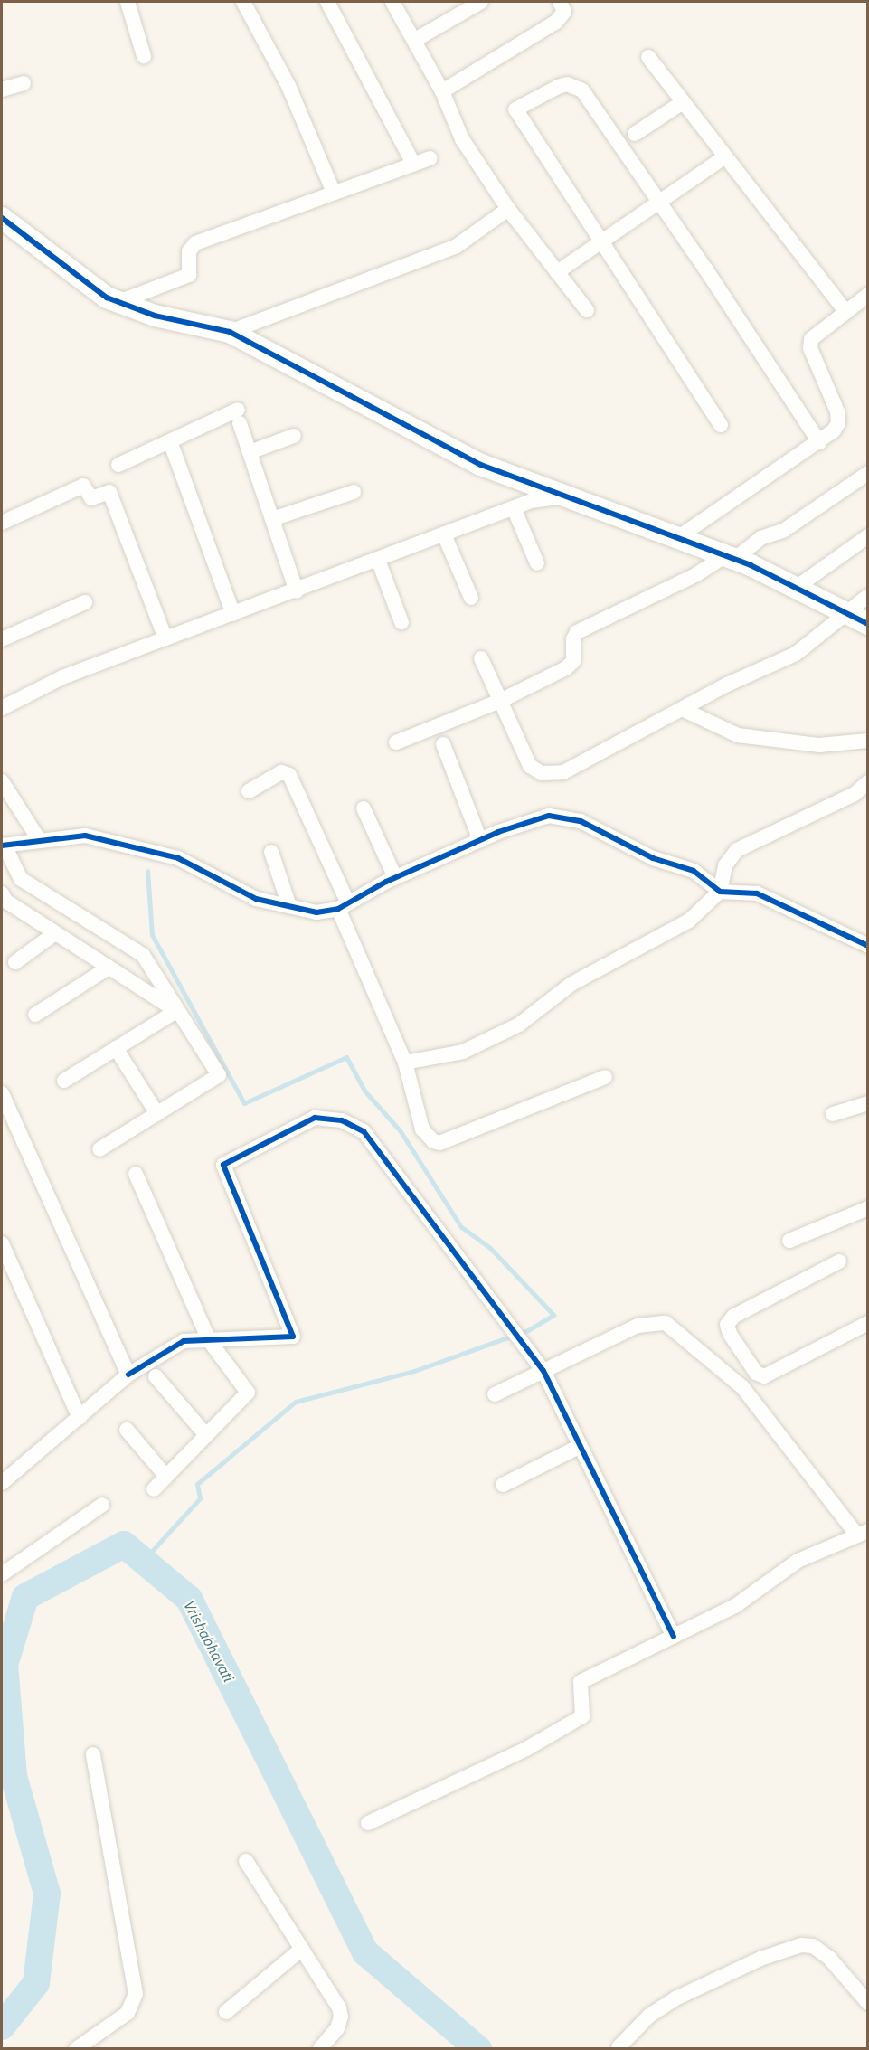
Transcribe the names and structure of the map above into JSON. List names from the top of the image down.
{
  "water": ["Vrishabhavati"]
}
